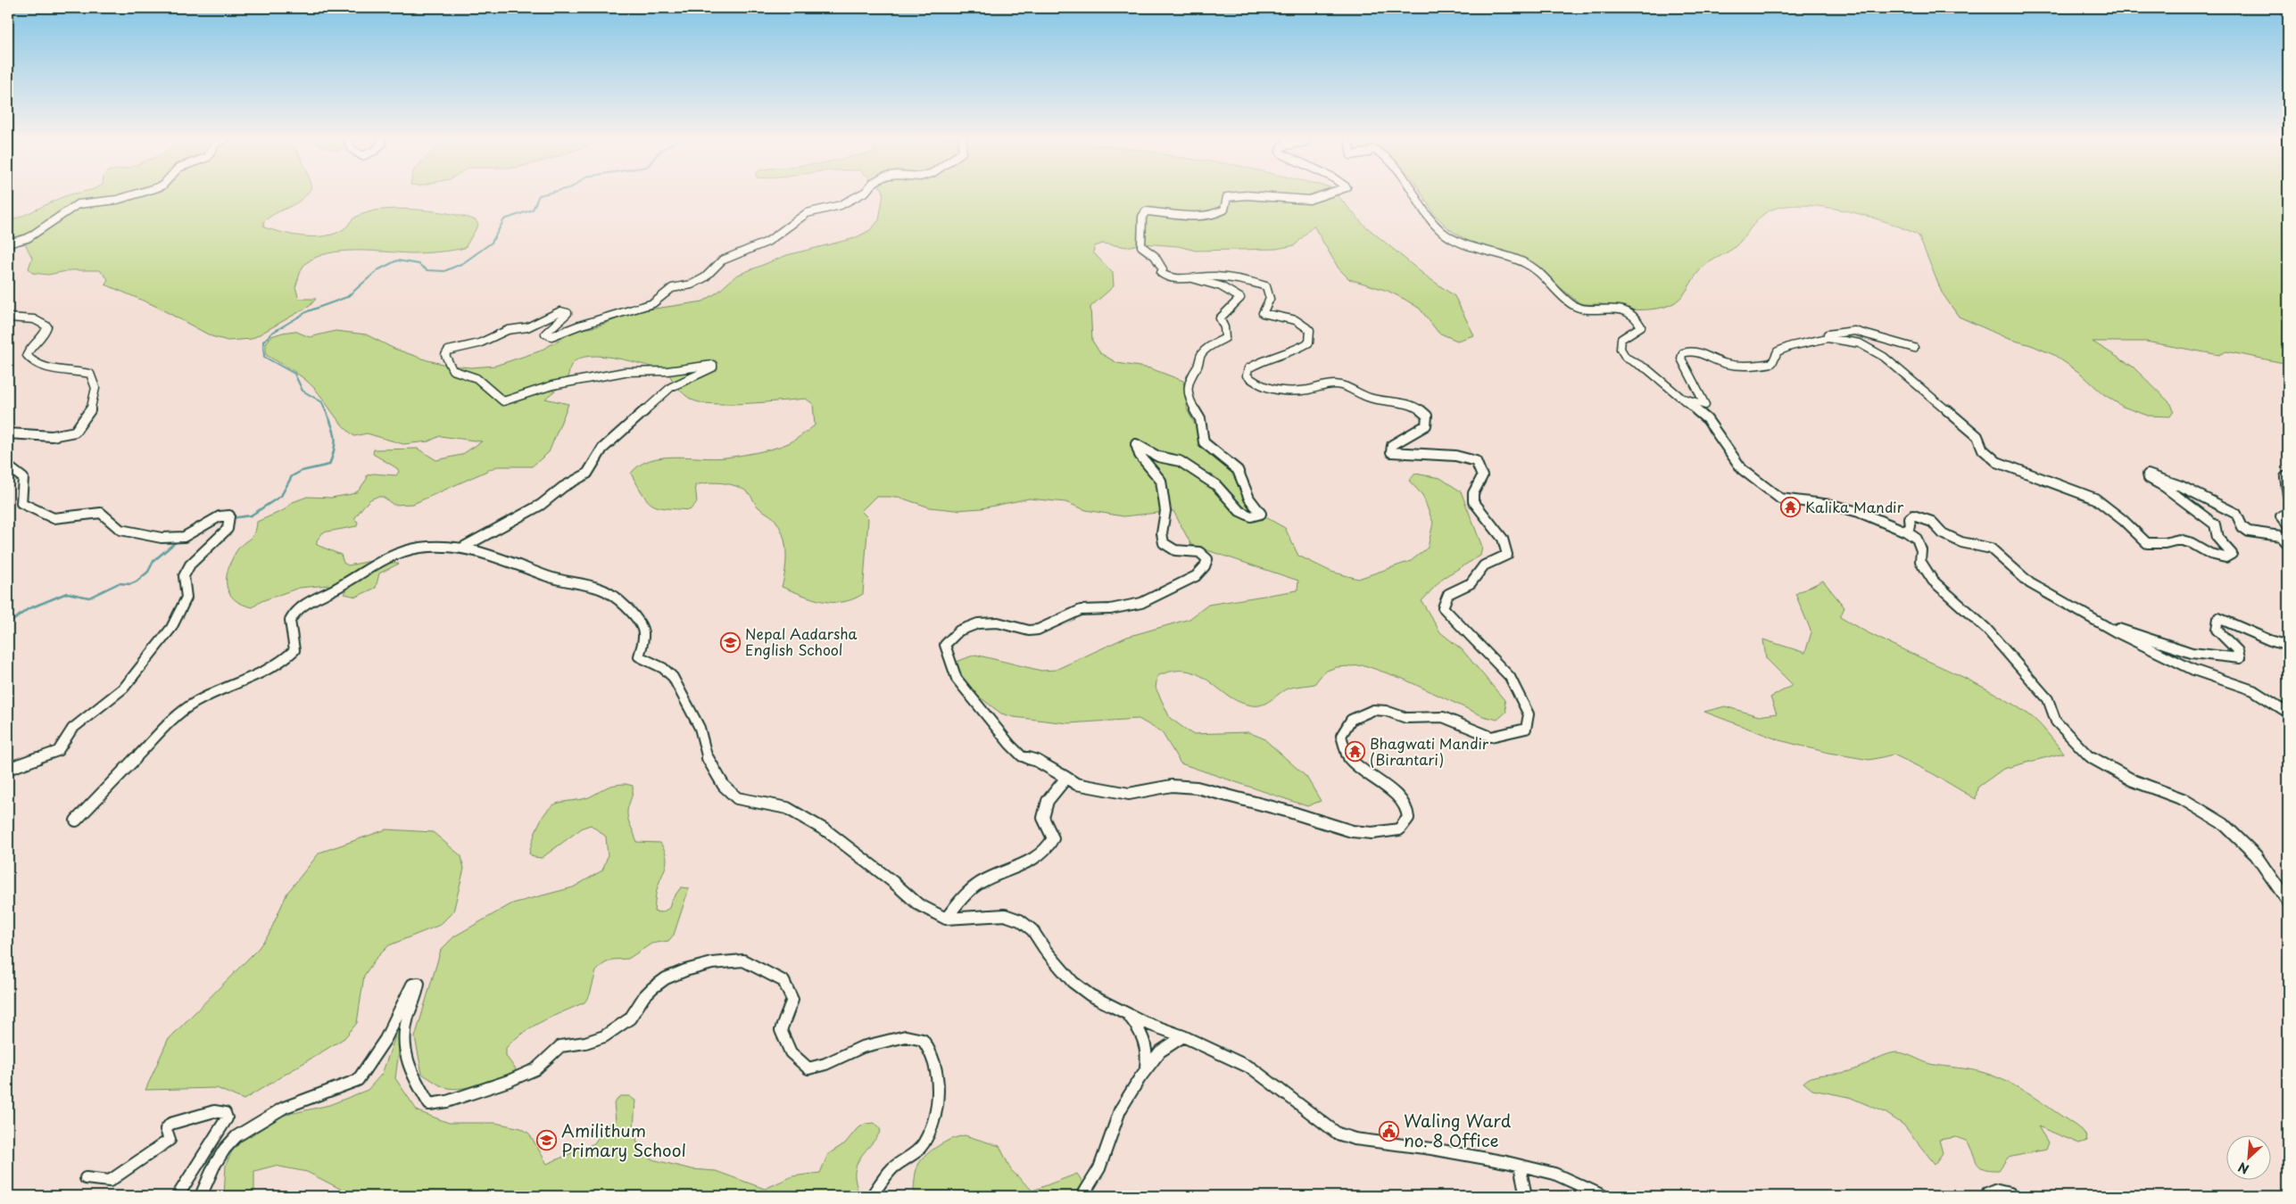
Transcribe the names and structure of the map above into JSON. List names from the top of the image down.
{
  "places": {
    "temple": ["Kalika Mandir", "Bhagwati Mandir (Birantari)"],
    "school or university": ["Nepal Aadarsha English School", "Amilithum Primary School"],
    "public building": ["Waling Ward no. 8 Office"]
  },
  "north": "bottom left"
}
